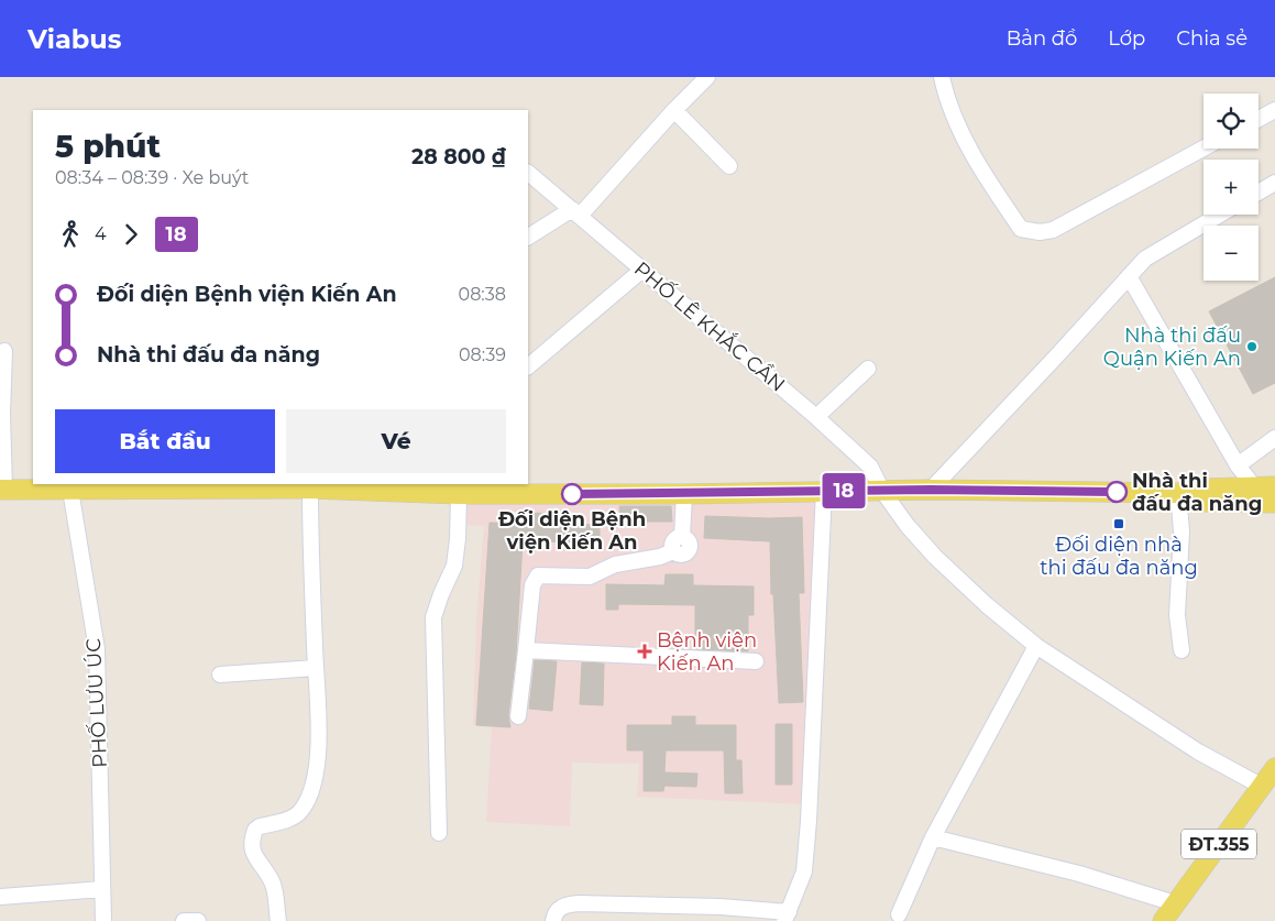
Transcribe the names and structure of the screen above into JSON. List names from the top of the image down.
{
  "streets": {
    "main road": ["ĐT.355"],
    "street": ["PHỐ LÊ KHẮC CẦN", "PHỐ LƯU ÚC"]
  },
  "crossings": [
    ["PHỐ LÊ KHẮC CẦN", "ĐT.355"]
  ],
  "places": {
    "other": ["Nhà thi đấu Quận Kiến An", "Nhà thi đấu đa năng", "Đối diện Bệnh viện Kiến An"],
    "transit": ["Đối diện nhà thi đấu đa năng"],
    "health": ["Bệnh viện Kiến An"]
  },
  "lines": ["bus line 18"],
  "page": {
    "header": "Viabus",
    "nav": ["Bản đồ", "Lớp", "Chia sẻ"],
    "on_map": "18",
    "map_buttons": ["+", "−"],
    "heading": ["5 phút", "08:34 – 08:39 · Xe buýt", "28 800 ₫"],
    "legs": ["4", "18"],
    "list": [
      {
        "name": "Đối diện Bệnh viện Kiến An",
        "value": "08:38"
      },
      {
        "name": "Nhà thi đấu đa năng",
        "value": "08:39"
      }
    ],
    "buttons": ["Bắt đầu", "Vé"]
  }
}
